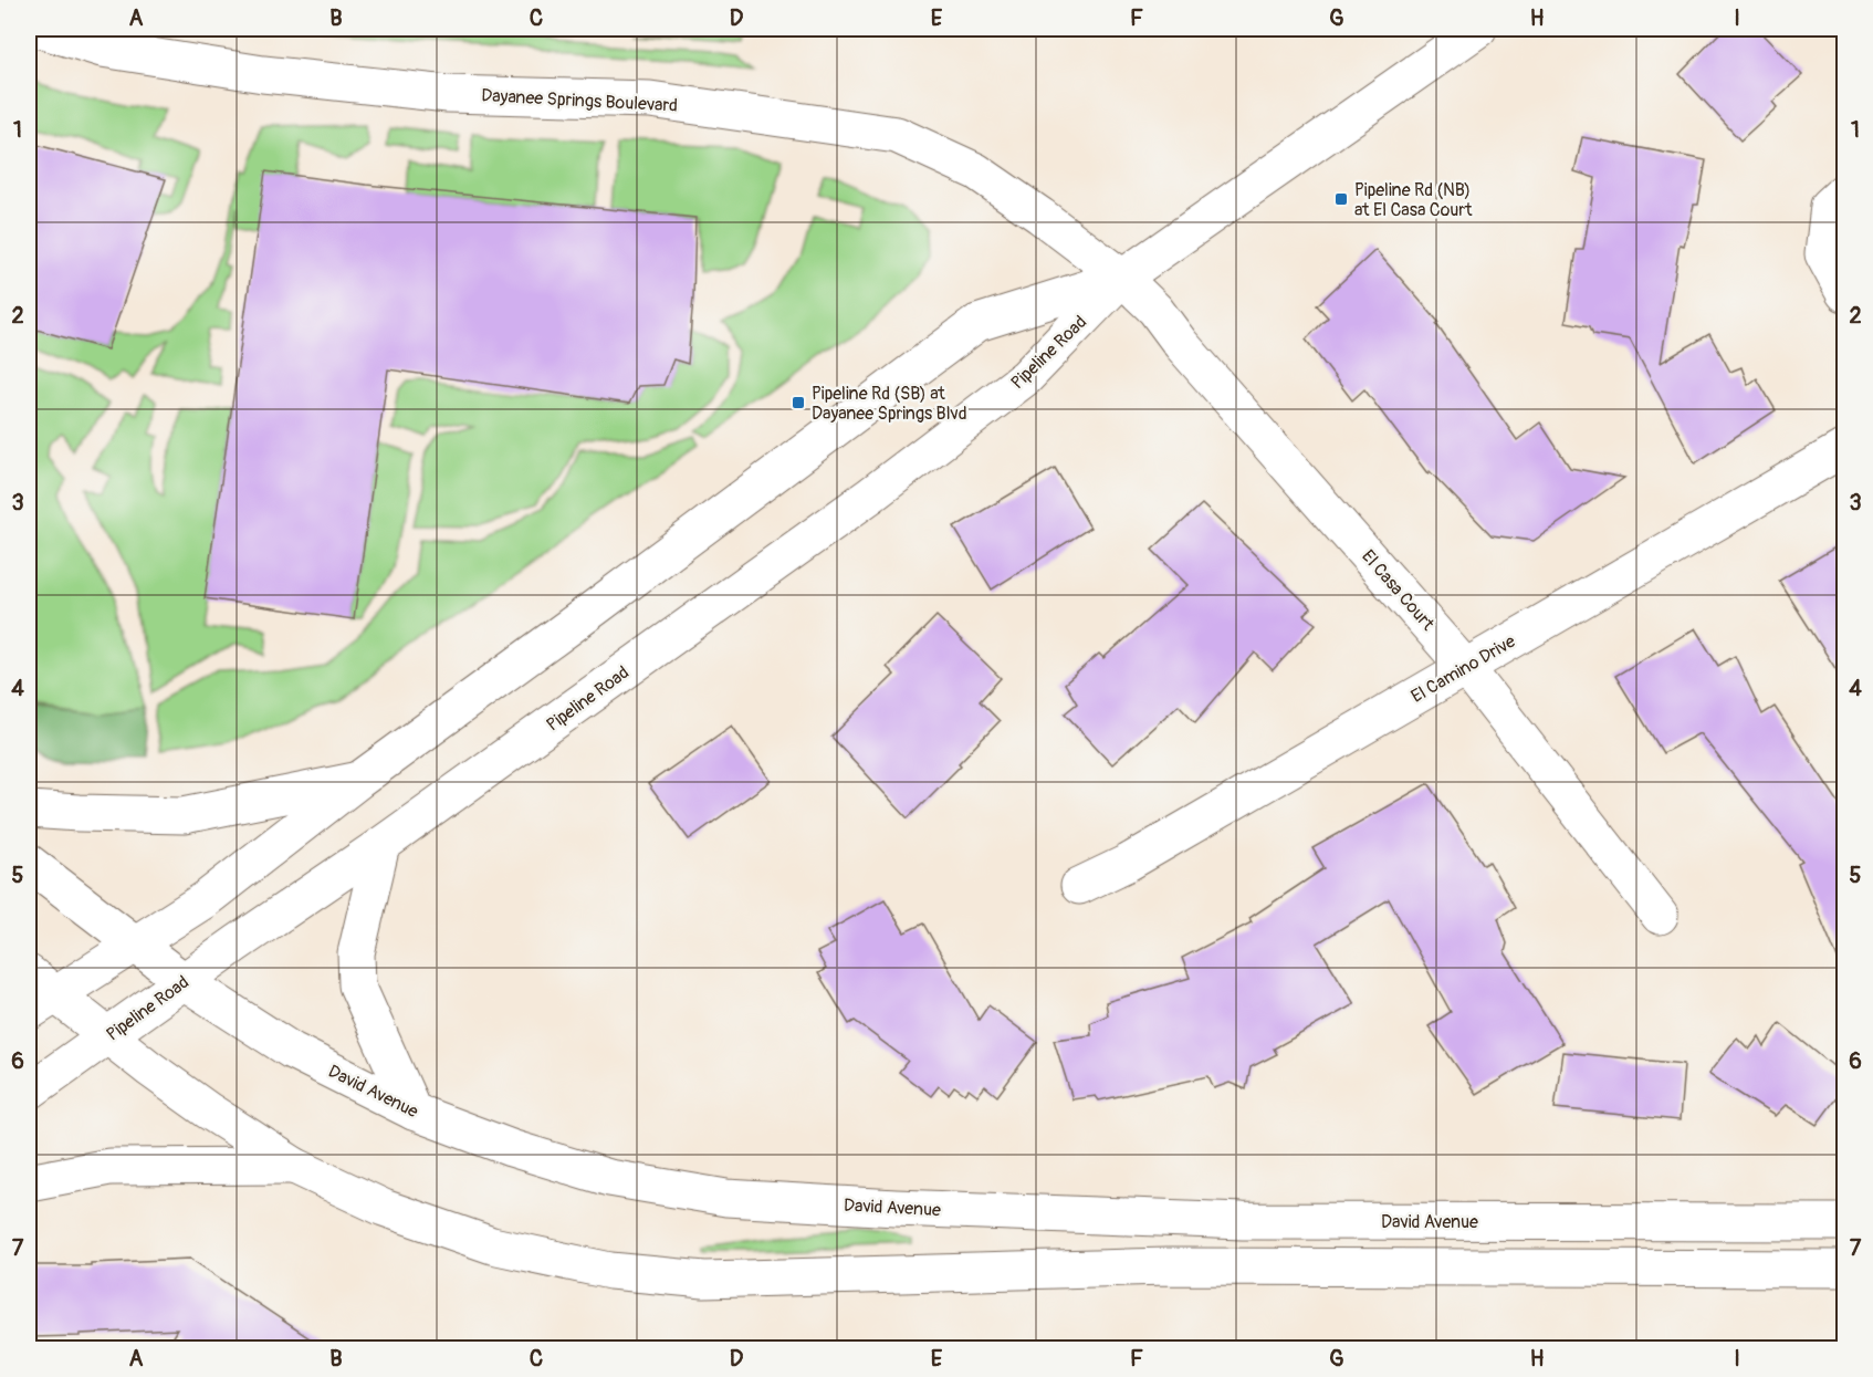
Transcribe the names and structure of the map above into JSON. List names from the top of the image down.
{
  "streets": {
    "main road": [
      "Dayanee Springs Boulevard",
      "Pipeline Road",
      "El Casa Court",
      "El Camino Drive",
      "David Avenue"
    ]
  },
  "crossings": [
    ["Dayanee Springs Boulevard", "Pipeline Road"],
    ["Dayanee Springs Boulevard", "El Casa Court"],
    ["Pipeline Road", "El Casa Court"],
    ["Pipeline Road", "David Avenue"],
    ["El Casa Court", "El Camino Drive"]
  ],
  "places": {
    "transit": ["Pipeline Rd (NB) at El Casa Court", "Pipeline Rd (SB) at Dayanee Springs Blvd"]
  },
  "grid": {
    "columns": [
      "A",
      "B",
      "C",
      "D",
      "E",
      "F",
      "G",
      "H",
      "I"
    ],
    "rows": [
      "1",
      "2",
      "3",
      "4",
      "5",
      "6",
      "7"
    ]
  }
}
